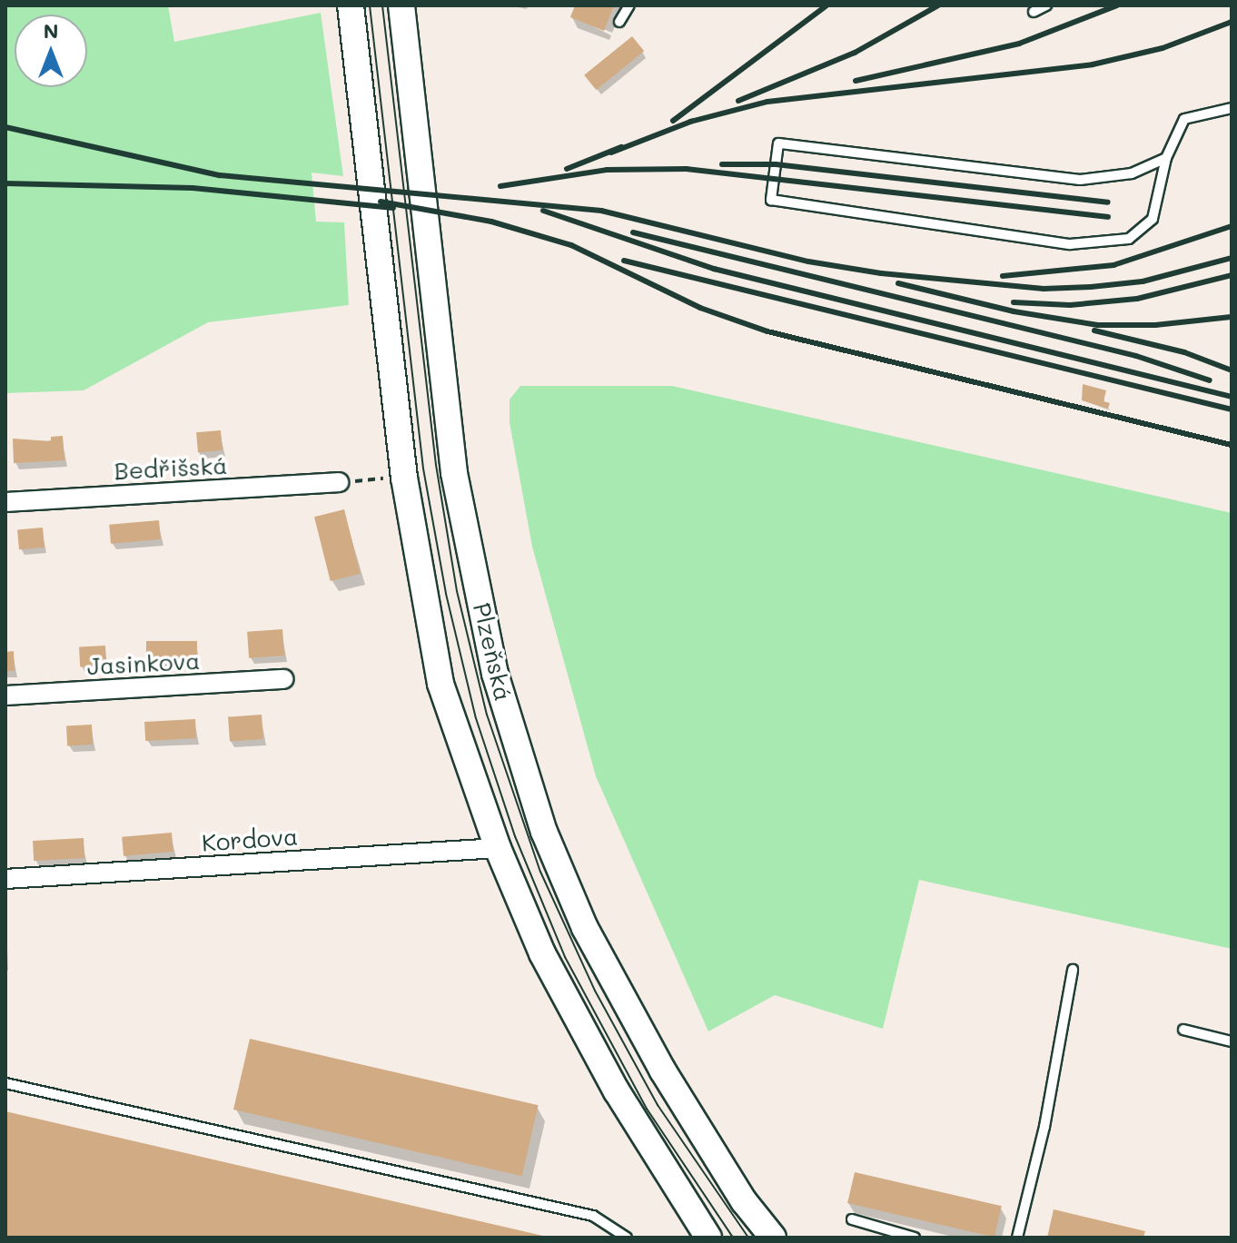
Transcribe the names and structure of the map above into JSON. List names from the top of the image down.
{
  "streets": {
    "main road": ["Plzeňská"],
    "street": ["Bedřišská", "Jasinkova", "Kordova"]
  },
  "north": "top"
}
